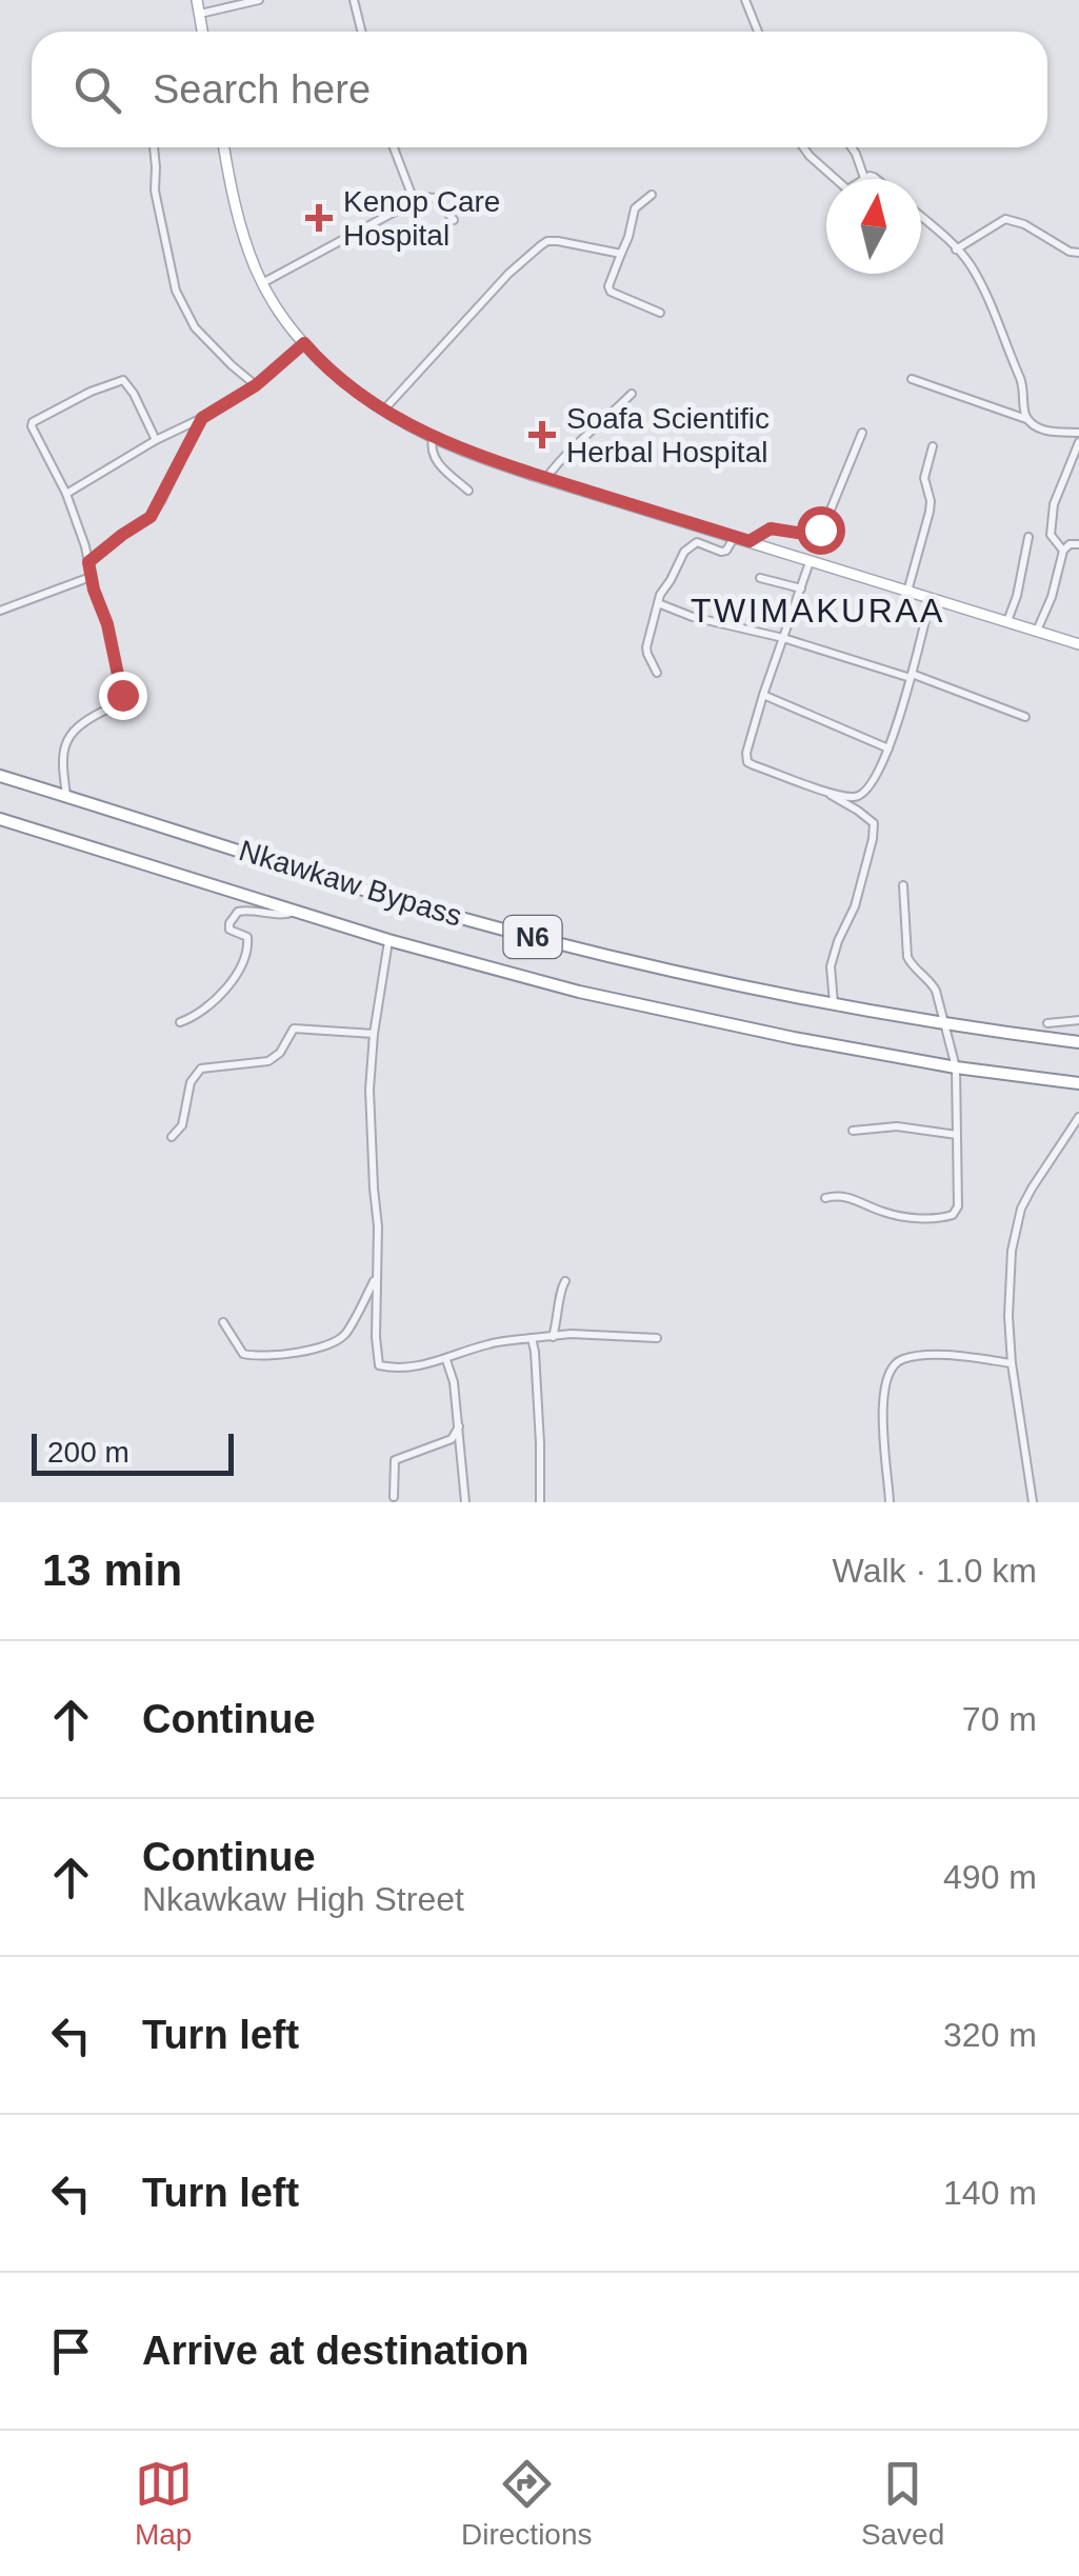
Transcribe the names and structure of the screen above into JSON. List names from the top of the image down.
{
  "streets": {
    "highway": ["Nkawkaw Bypass", "N6"]
  },
  "districts": ["TWIMAKURAA"],
  "places": {
    "health": ["Kenop Care Hospital", "Soafa Scientific Herbal Hospital"]
  },
  "scale_bar": "200 m",
  "north": "top",
  "page": {
    "search": "Search here",
    "scale": "200 m",
    "heading": ["13 min", "Walk · 1.0 km"],
    "list": [
      ["Continue", "70 m"],
      ["Continue", "Nkawkaw High Street", "490 m"],
      ["Turn left", "320 m"],
      ["Turn left", "140 m"],
      "Arrive at destination"
    ],
    "nav": ["Map", "Directions", "Saved"]
  }
}
